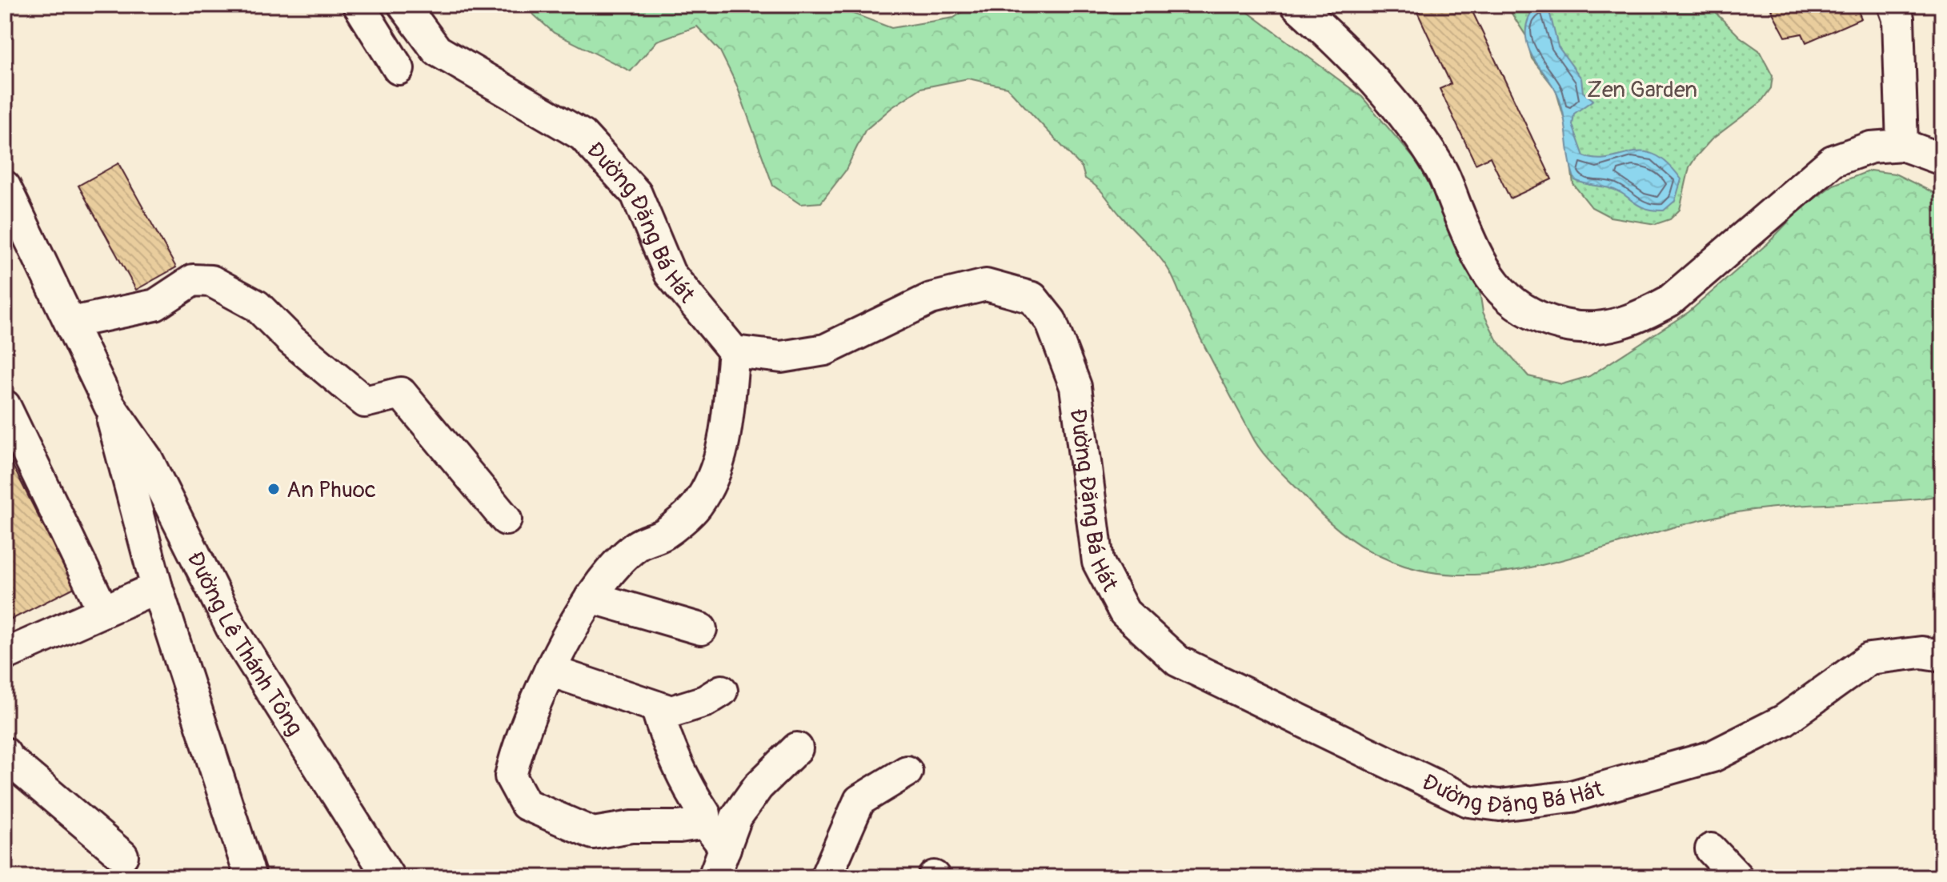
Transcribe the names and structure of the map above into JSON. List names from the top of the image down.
{
  "streets": {
    "street": ["Đường Đặng Bá Hát", "Đường Lê Thánh Tông"]
  },
  "parks": ["Zen Garden"],
  "places": ["An Phuoc"]
}
